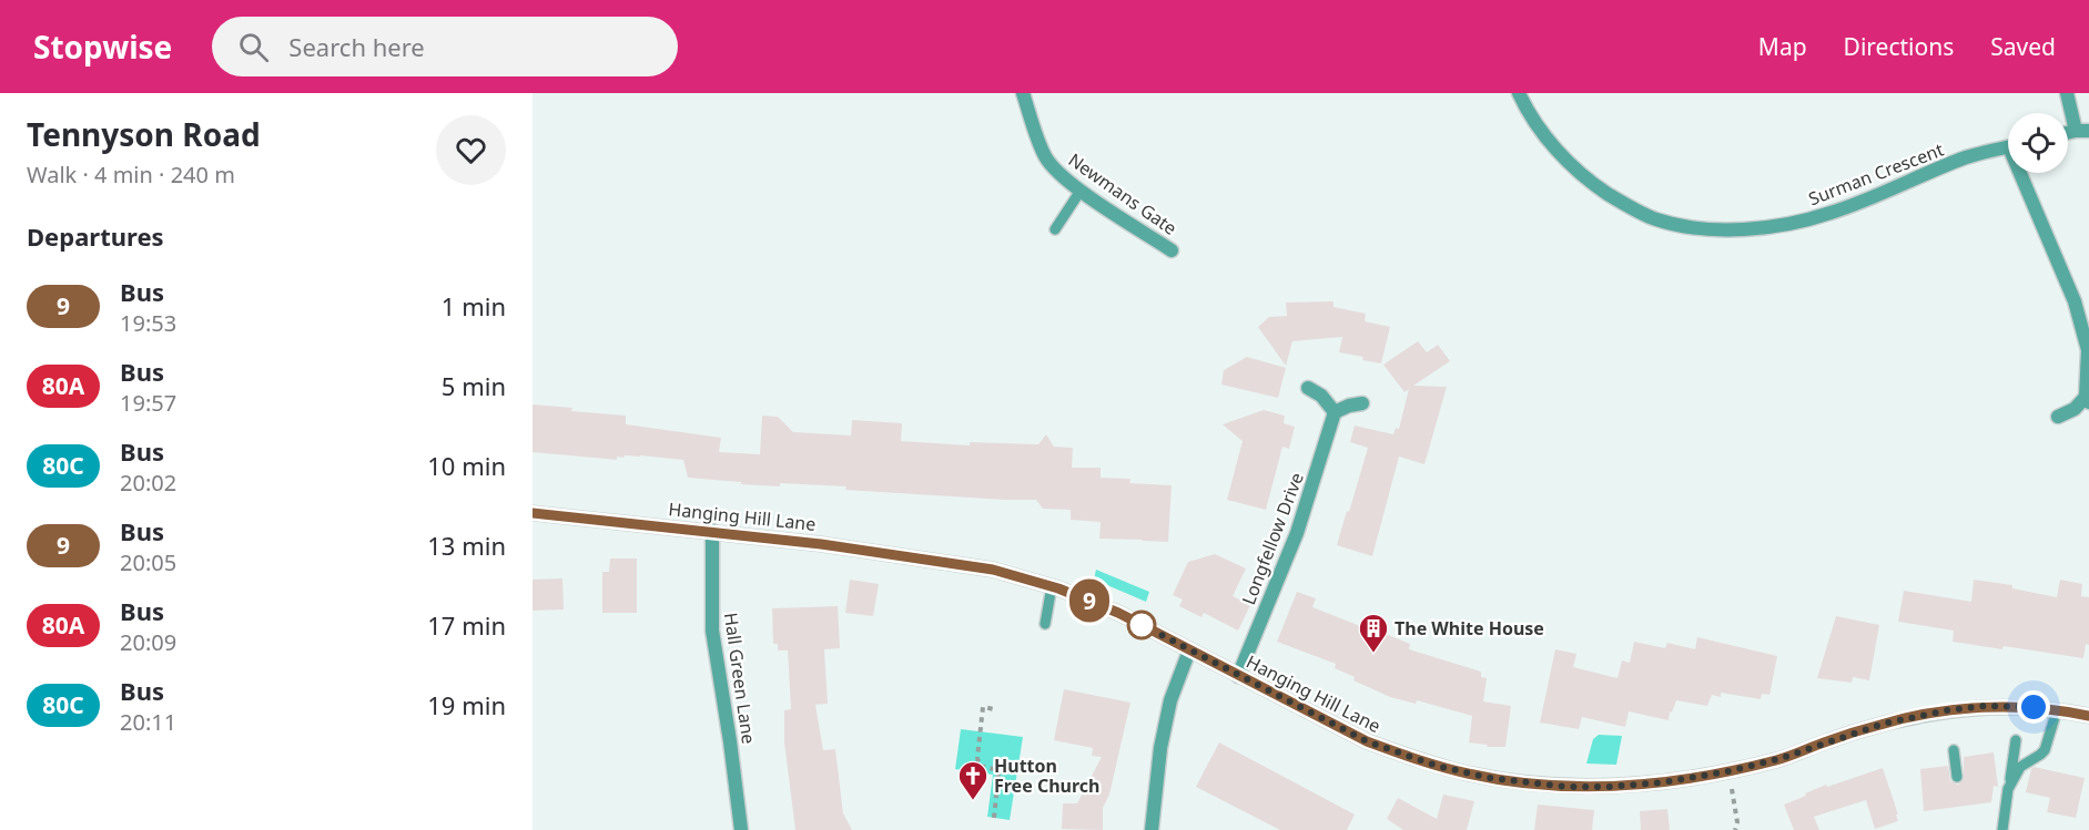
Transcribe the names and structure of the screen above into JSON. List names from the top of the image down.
{
  "streets": {
    "street": [
      "Surman Crescent",
      "Newmans Gate",
      "Hanging Hill Lane",
      "Longfellow Drive",
      "Hall Green Lane"
    ]
  },
  "crossings": [
    ["Hanging Hill Lane", "Longfellow Drive"],
    ["Hanging Hill Lane", "Hall Green Lane"]
  ],
  "places": {
    "building": ["The White House"],
    "church": ["Hutton Free Church"]
  },
  "lines": ["bus line 9"],
  "page": {
    "header": "Stopwise",
    "search": "Search here",
    "nav": ["Map", "Directions", "Saved"],
    "heading": [
      ["Tennyson Road", "Walk · 4 min · 240 m"],
      "Departures"
    ],
    "on_map": "9",
    "list": [
      {
        "mark": "9",
        "name": "Bus",
        "note": "19:53",
        "value": "1 min"
      },
      {
        "mark": "80A",
        "name": "Bus",
        "note": "19:57",
        "value": "5 min"
      },
      {
        "mark": "80C",
        "name": "Bus",
        "note": "20:02",
        "value": "10 min"
      },
      {
        "mark": "9",
        "name": "Bus",
        "note": "20:05",
        "value": "13 min"
      },
      {
        "mark": "80A",
        "name": "Bus",
        "note": "20:09",
        "value": "17 min"
      },
      {
        "mark": "80C",
        "name": "Bus",
        "note": "20:11",
        "value": "19 min"
      }
    ]
  }
}
